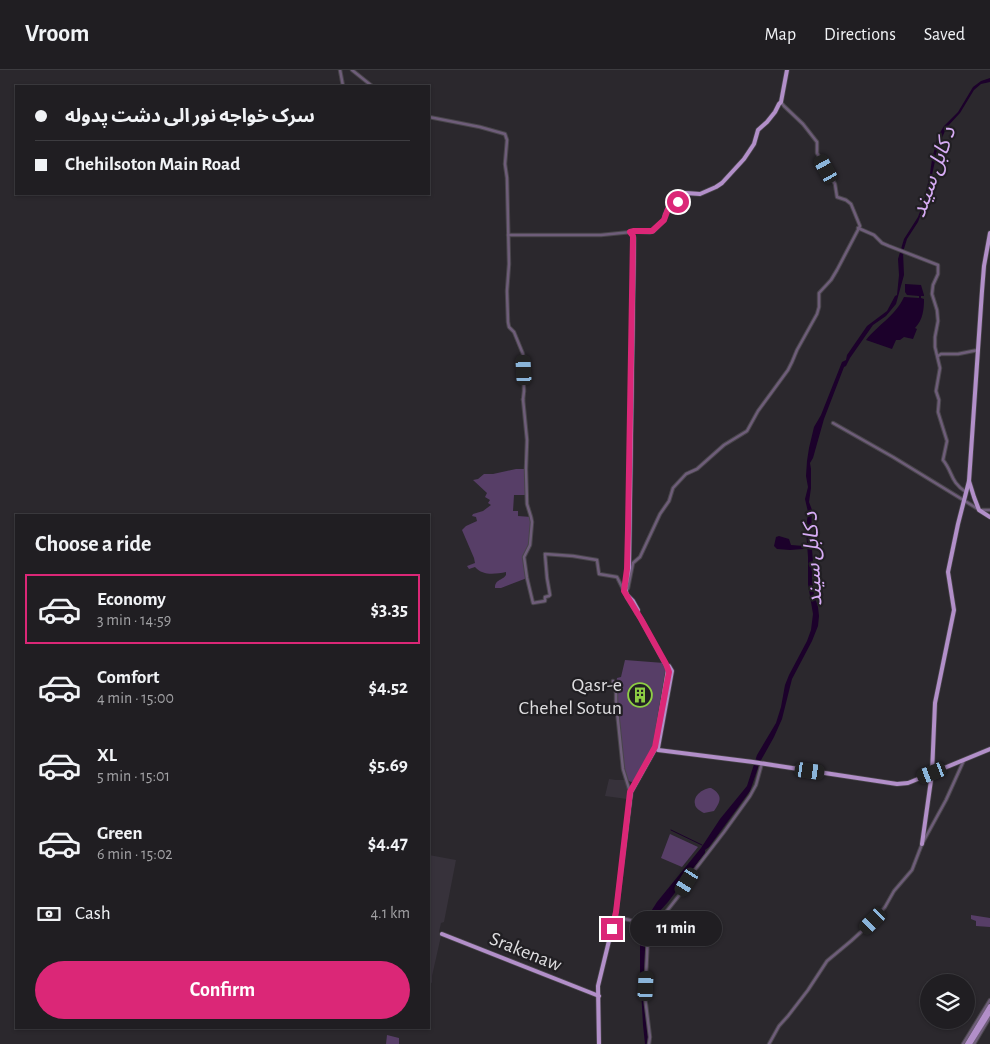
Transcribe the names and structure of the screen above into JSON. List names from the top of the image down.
{
  "streets": {
    "main road": ["Srakenaw"]
  },
  "water": ["د کابل سيند"],
  "places": {
    "building": ["Qasr-e Chehel Sotun"]
  },
  "page": {
    "header": "Vroom",
    "nav": ["Map", "Directions", "Saved"],
    "banner": ["سرک خواجه نور الی دشت پدوله", "Chehilsoton Main Road"],
    "heading": "Choose a ride",
    "list": [
      {
        "name": "Economy",
        "note": "3 min · 14:59",
        "value": "$3.35"
      },
      {
        "name": "Comfort",
        "note": "4 min · 15:00",
        "value": "$4.52"
      },
      {
        "name": "XL",
        "note": "5 min · 15:01",
        "value": "$5.69"
      },
      {
        "name": "Green",
        "note": "6 min · 15:02",
        "value": "$4.47"
      }
    ],
    "pay": ["Cash", "4.1 km"],
    "bubble": "11 min",
    "buttons": "Confirm"
  }
}
